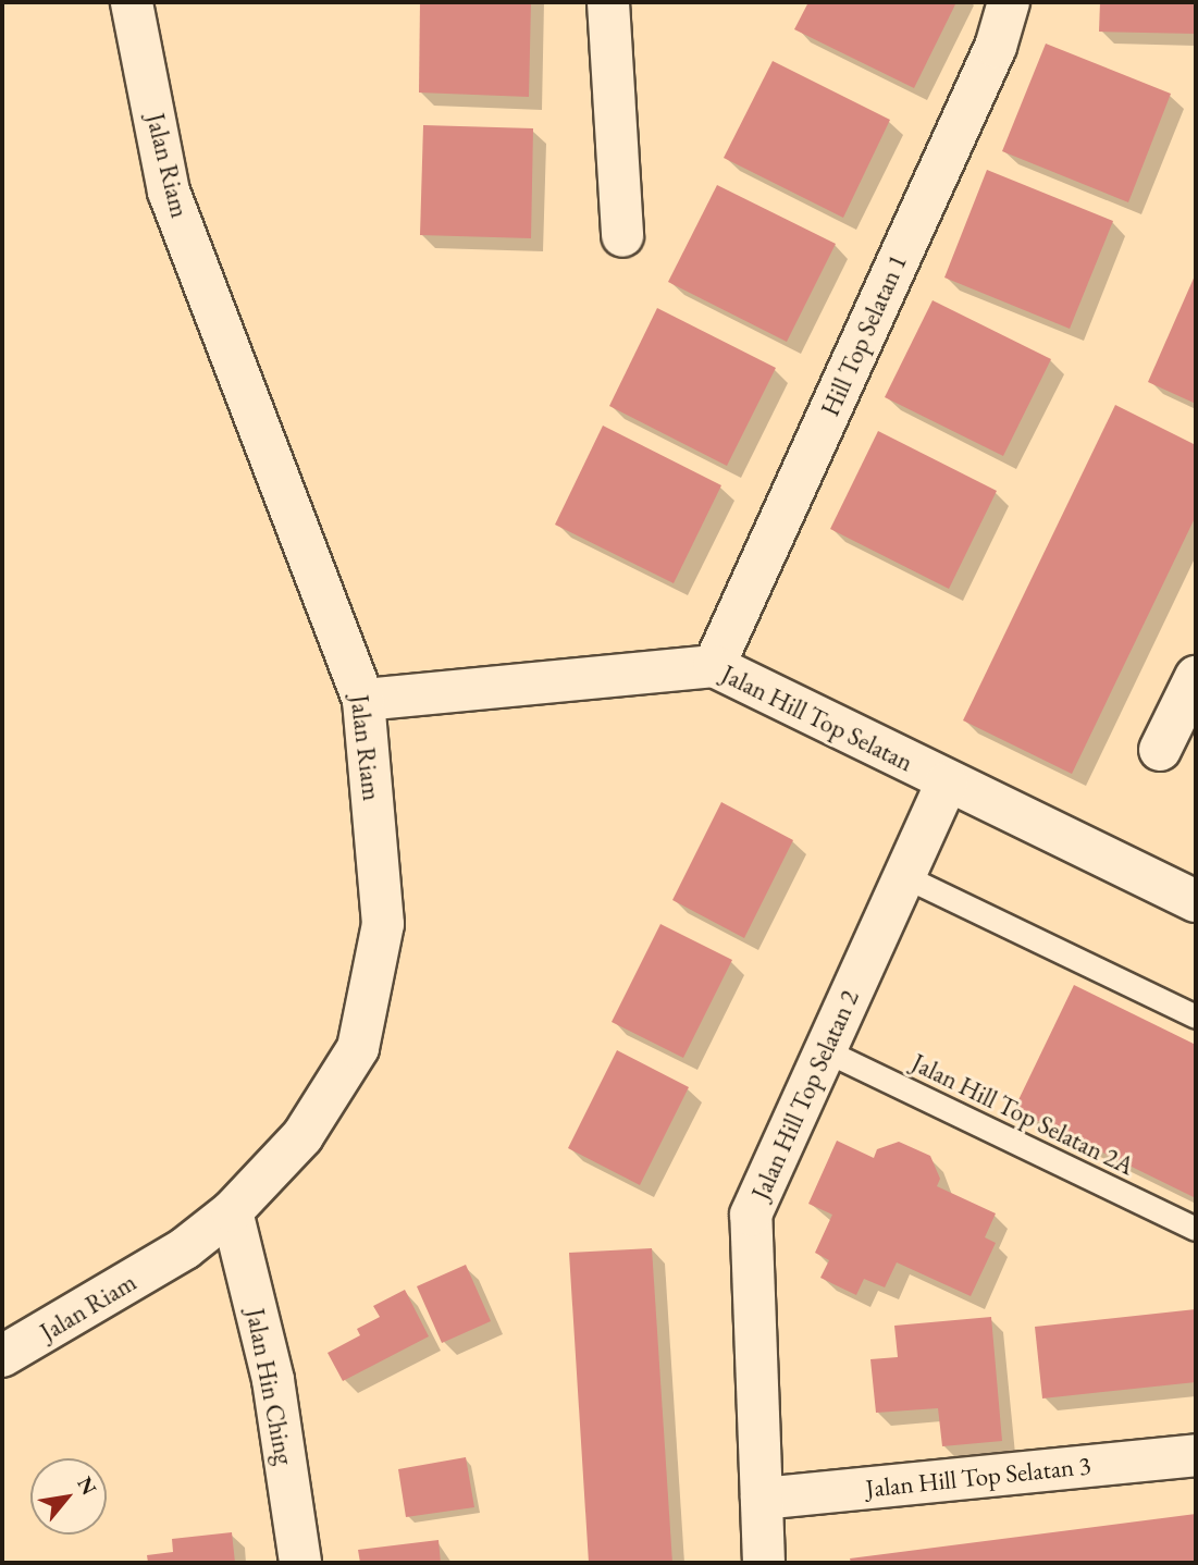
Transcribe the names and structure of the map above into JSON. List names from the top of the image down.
{
  "streets": {
    "street": [
      "Jalan Riam",
      "Hill Top Selatan 1",
      "Jalan Hill Top Selatan",
      "Jalan Hill Top Selatan 2",
      "Jalan Hin Ching",
      "Jalan Hill Top Selatan 3"
    ],
    "lane": ["Jalan Hill Top Selatan 2A"]
  },
  "crossings": [
    ["Jalan Riam", "Jalan Hill Top Selatan"],
    ["Jalan Riam", "Jalan Hin Ching"],
    ["Hill Top Selatan 1", "Jalan Hill Top Selatan"],
    ["Jalan Hill Top Selatan", "Jalan Hill Top Selatan 2"],
    ["Jalan Hill Top Selatan 2", "Jalan Hill Top Selatan 2A"],
    ["Jalan Hill Top Selatan 2", "Jalan Hill Top Selatan 3"]
  ],
  "north": "top right"
}
